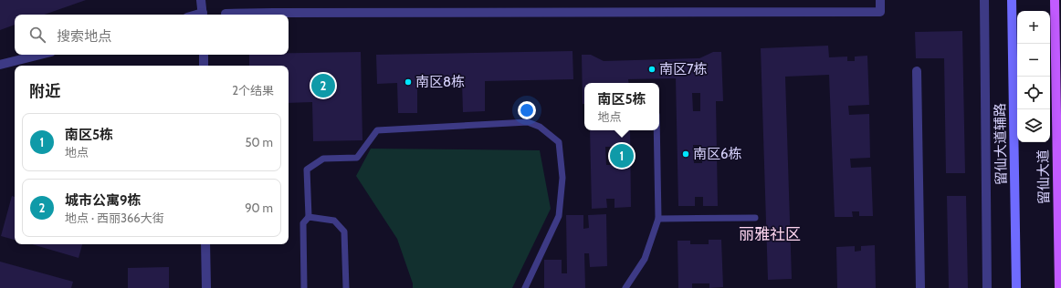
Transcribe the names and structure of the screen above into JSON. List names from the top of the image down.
{
  "streets": {
    "main road": ["留仙大道辅路", "留仙大道"]
  },
  "districts": ["丽雅社区"],
  "places": ["南区7栋", "南区8栋", "南区6栋"],
  "page": {
    "map_buttons": ["+", "−"],
    "search": "搜索地点",
    "heading": ["附近", "2个结果"],
    "pins": ["2", "1"],
    "popup": ["南区5栋", "地点"],
    "list": [
      {
        "mark": "1",
        "name": "南区5栋",
        "note": "地点",
        "value": "50 m"
      },
      {
        "mark": "2",
        "name": "城市公寓9栋",
        "note": "地点 · 西丽366大街",
        "value": "90 m"
      }
    ]
  }
}
